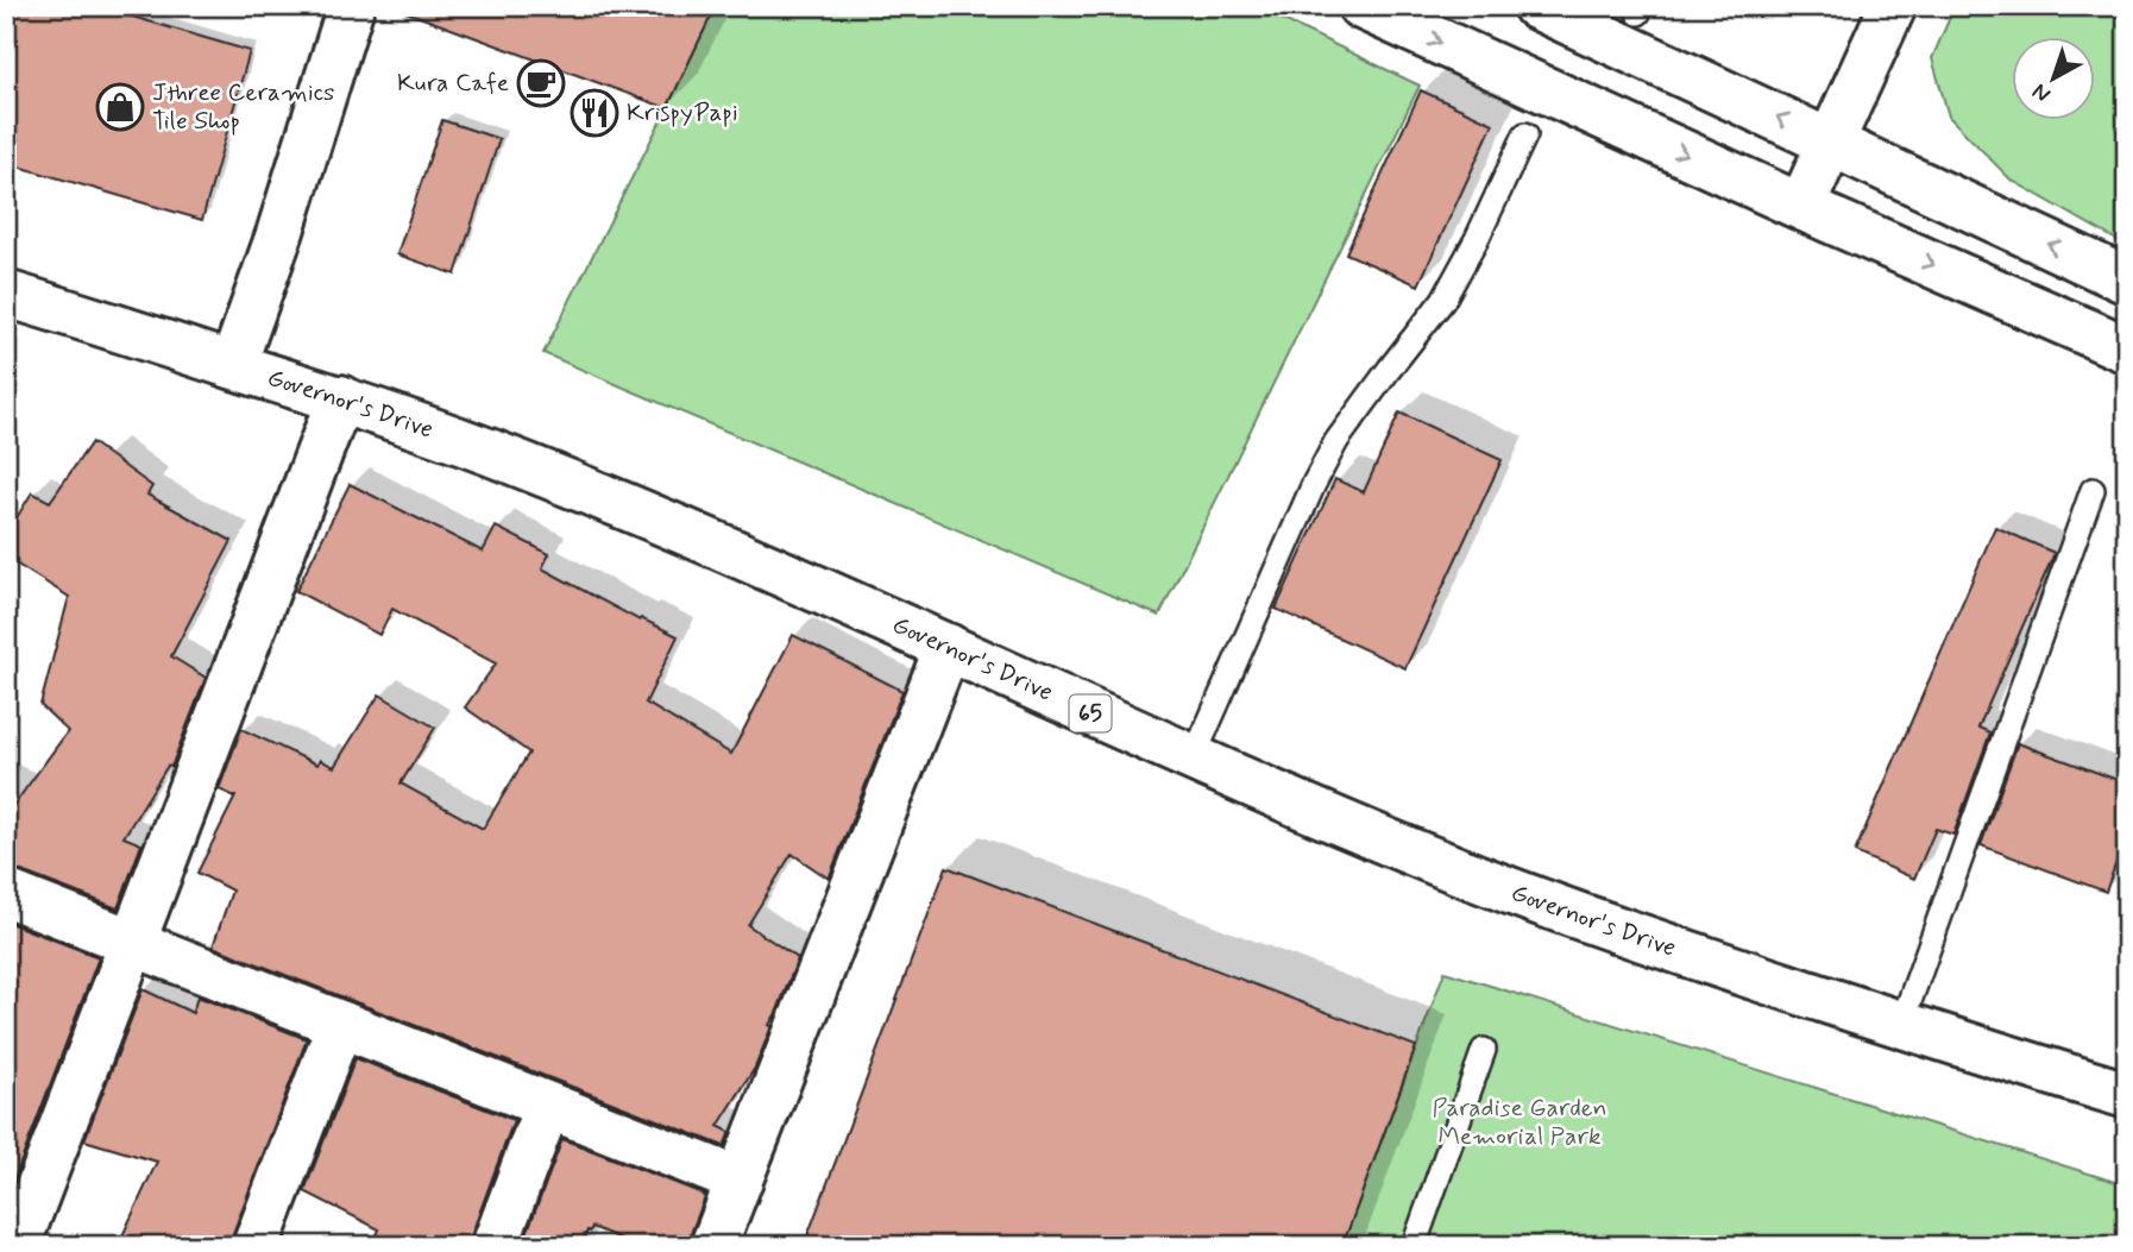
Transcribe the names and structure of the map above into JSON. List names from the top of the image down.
{
  "streets": {
    "street": ["Governor's Drive", "65"]
  },
  "parks": ["Paradise Garden Memorial Park"],
  "places": {
    "cafe": ["Kura Cafe"],
    "shop": ["Jthree Ceramics Tile Shop"],
    "restaurant": ["KrispyPapi"]
  },
  "north": "bottom left"
}
